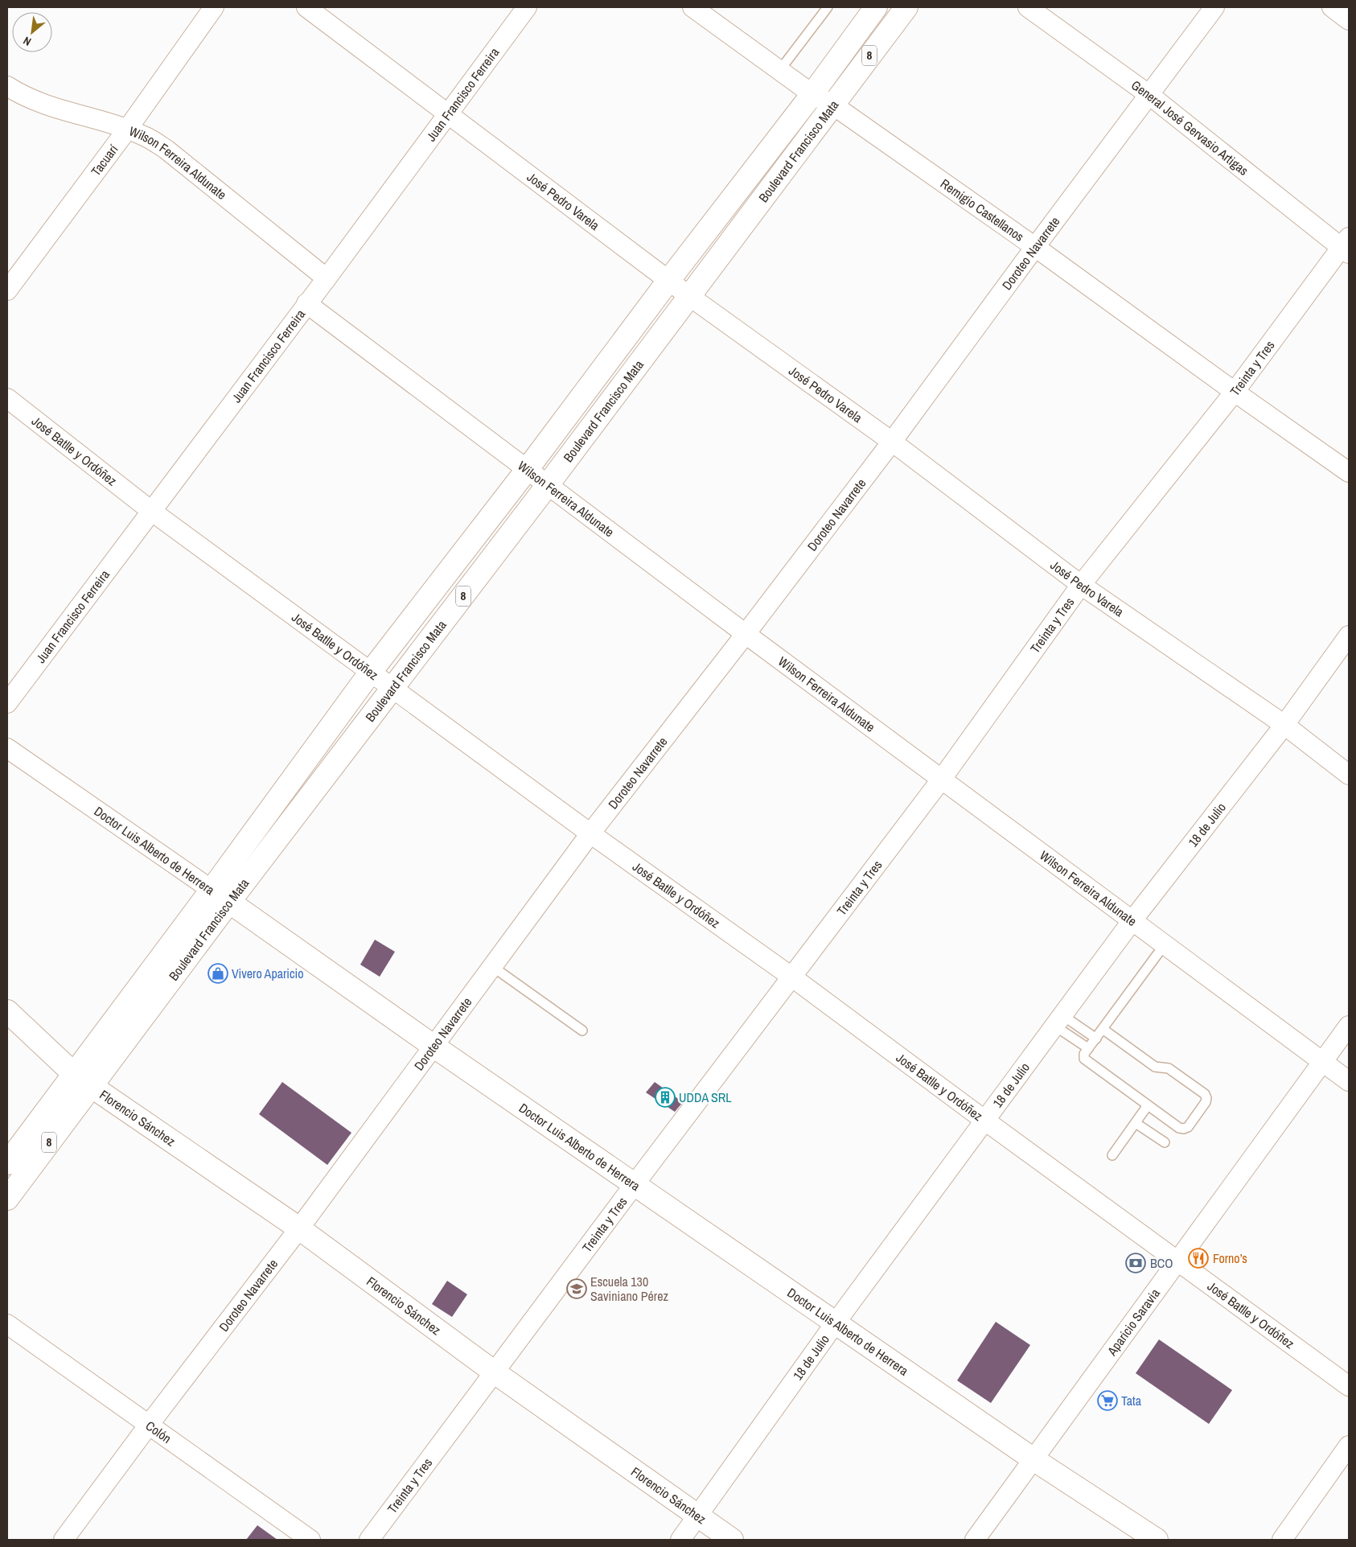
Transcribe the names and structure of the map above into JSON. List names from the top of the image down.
{
  "streets": {
    "main road": [
      "8",
      "Boulevard Francisco Mata",
      "Doctor Luis Alberto de Herrera",
      "Florencio Sánchez"
    ],
    "street": [
      "Juan Francisco Ferreira",
      "General José Gervasio Artigas",
      "Tacuarí",
      "Wilson Ferreira Aldunate",
      "José Pedro Varela",
      "Remigio Castellanos",
      "Doroteo Navarrete",
      "Treinta y Tres",
      "José Batlle y Ordóñez",
      "18 de Julio",
      "Aparicio Saravia",
      "Colón"
    ]
  },
  "crossings": [
    ["Juan Francisco Ferreira", "Wilson Ferreira Aldunate"],
    ["Juan Francisco Ferreira", "José Pedro Varela"],
    ["Juan Francisco Ferreira", "José Batlle y Ordóñez"],
    ["General José Gervasio Artigas", "Doroteo Navarrete"],
    ["General José Gervasio Artigas", "Treinta y Tres"],
    ["Boulevard Francisco Mata", "Wilson Ferreira Aldunate"],
    ["Boulevard Francisco Mata", "José Pedro Varela"],
    ["Boulevard Francisco Mata", "Remigio Castellanos"],
    ["Boulevard Francisco Mata", "José Batlle y Ordóñez"],
    ["Boulevard Francisco Mata", "Doctor Luis Alberto de Herrera"],
    ["Boulevard Francisco Mata", "Florencio Sánchez"],
    ["Tacuarí", "Wilson Ferreira Aldunate"],
    ["Wilson Ferreira Aldunate", "Doroteo Navarrete"],
    ["Wilson Ferreira Aldunate", "Treinta y Tres"],
    ["Wilson Ferreira Aldunate", "18 de Julio"],
    ["Wilson Ferreira Aldunate", "Aparicio Saravia"],
    ["José Pedro Varela", "Doroteo Navarrete"],
    ["José Pedro Varela", "Treinta y Tres"],
    ["José Pedro Varela", "18 de Julio"],
    ["Remigio Castellanos", "Doroteo Navarrete"],
    ["Remigio Castellanos", "Treinta y Tres"],
    ["Doroteo Navarrete", "José Batlle y Ordóñez"],
    ["Doroteo Navarrete", "Doctor Luis Alberto de Herrera"],
    ["Doroteo Navarrete", "Florencio Sánchez"],
    ["Doroteo Navarrete", "Colón"],
    ["Treinta y Tres", "José Batlle y Ordóñez"],
    ["Treinta y Tres", "Doctor Luis Alberto de Herrera"],
    ["Treinta y Tres", "Florencio Sánchez"],
    ["José Batlle y Ordóñez", "18 de Julio"],
    ["José Batlle y Ordóñez", "Aparicio Saravia"],
    ["18 de Julio", "Doctor Luis Alberto de Herrera"],
    ["18 de Julio", "Florencio Sánchez"],
    ["Doctor Luis Alberto de Herrera", "Aparicio Saravia"]
  ],
  "places": {
    "shop": ["Vivero Aparicio"],
    "building": ["UDDA SRL"],
    "restaurant": ["Forno’s"],
    "bank": ["BCO"],
    "school or university": ["Escuela 130 Saviniano Pérez"],
    "supermarket": ["Tata"]
  },
  "north": "bottom left"
}
